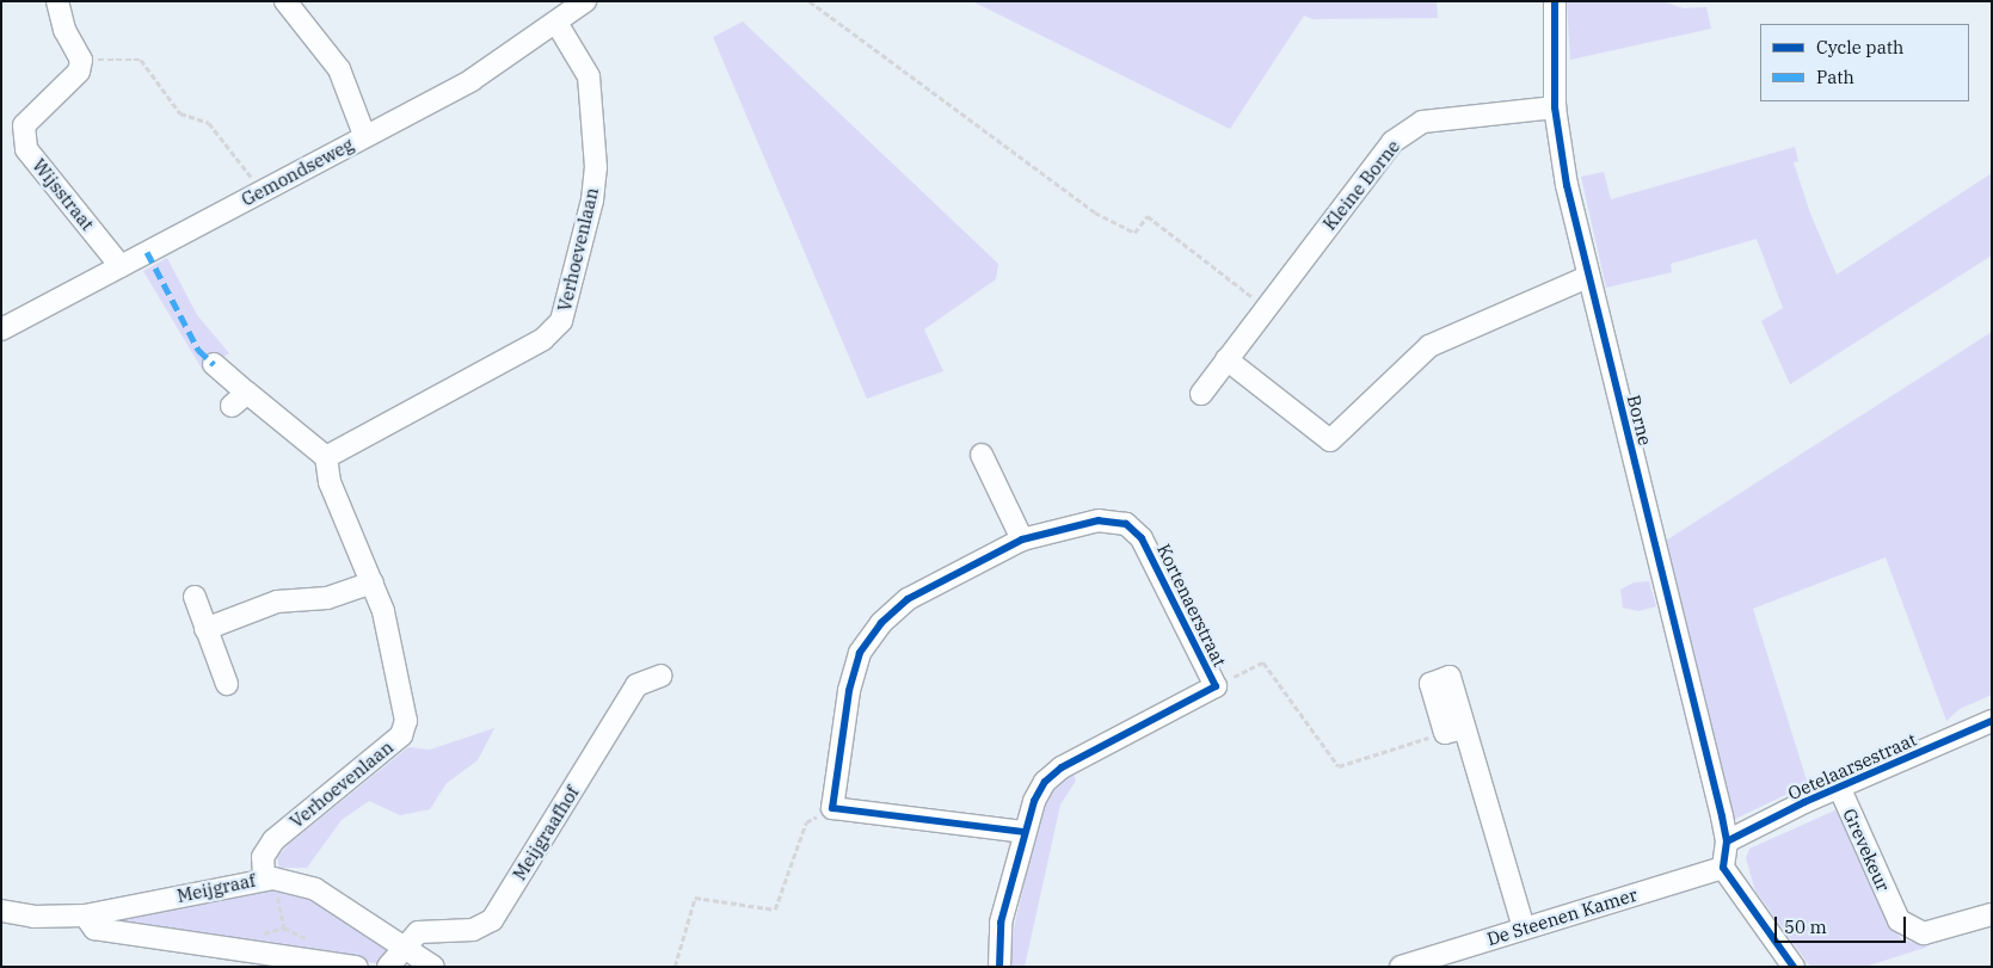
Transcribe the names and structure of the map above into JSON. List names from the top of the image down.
{
  "streets": {
    "street": [
      "Gemondseweg",
      "Kleine Borne",
      "Wijsstraat",
      "Verhoevenlaan",
      "Borne",
      "Kortenaerstraat",
      "Oetelaarsestraat",
      "Meijgraafhof",
      "Grevekeur",
      "Meijgraaf",
      "De Steenen Kamer"
    ]
  },
  "crossings": [
    ["Gemondseweg", "Wijsstraat"],
    ["Gemondseweg", "Verhoevenlaan"],
    ["Kleine Borne", "Borne"],
    ["Verhoevenlaan", "Meijgraaf"],
    ["Borne", "Oetelaarsestraat"],
    ["Oetelaarsestraat", "Grevekeur"],
    ["Meijgraafhof", "Meijgraaf"]
  ],
  "legend": ["Cycle path", "Path"],
  "scale_bar": "50 m"
}
